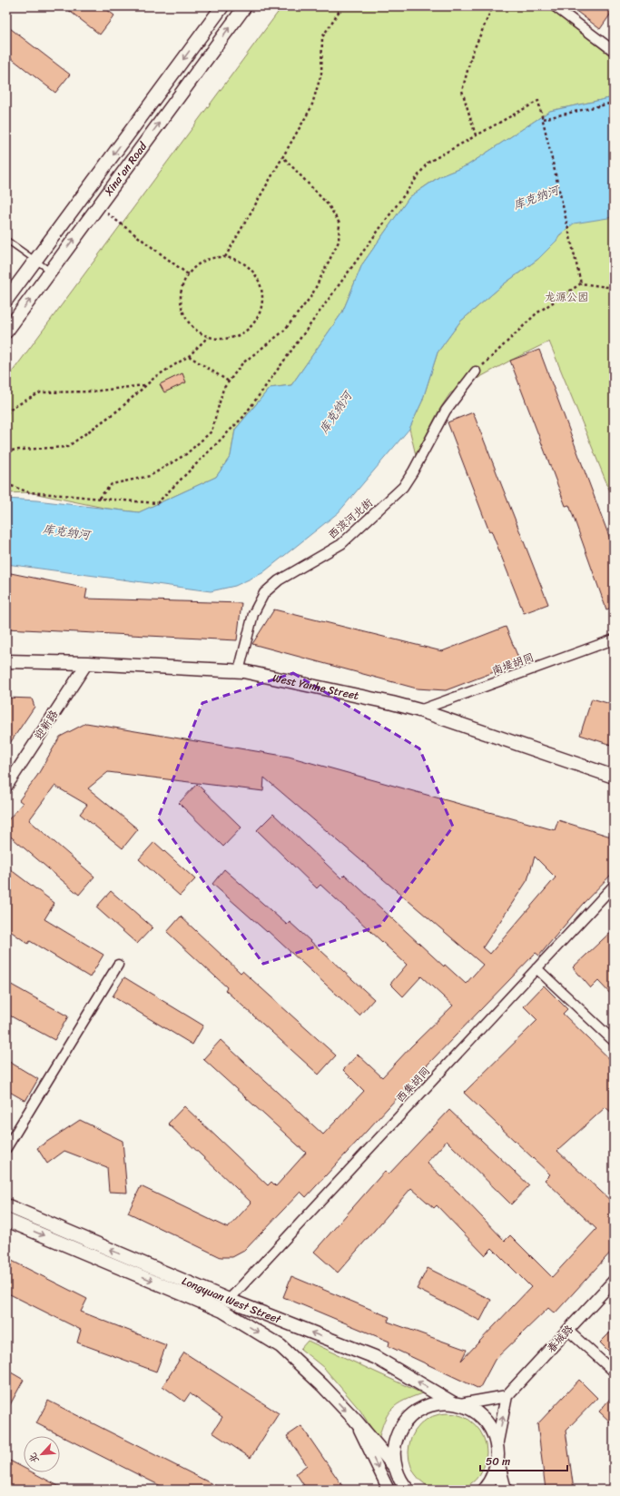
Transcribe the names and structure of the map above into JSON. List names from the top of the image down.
{
  "streets": {
    "main road": ["Xina'an Road", "West Yanhe Street", "Longyuan West Street"],
    "street": [
      "西滨河北街",
      "南堤胡同",
      "迎新路",
      "西集胡同",
      "春城路"
    ]
  },
  "crossings": [
    ["西滨河北街", "West Yanhe Street"],
    ["南堤胡同", "West Yanhe Street"],
    ["West Yanhe Street", "迎新路"],
    ["西集胡同", "Longyuan West Street"]
  ],
  "water": ["库克纳河"],
  "parks": ["龙源公园"],
  "scale_bar": "50 m",
  "north": "bottom left"
}
